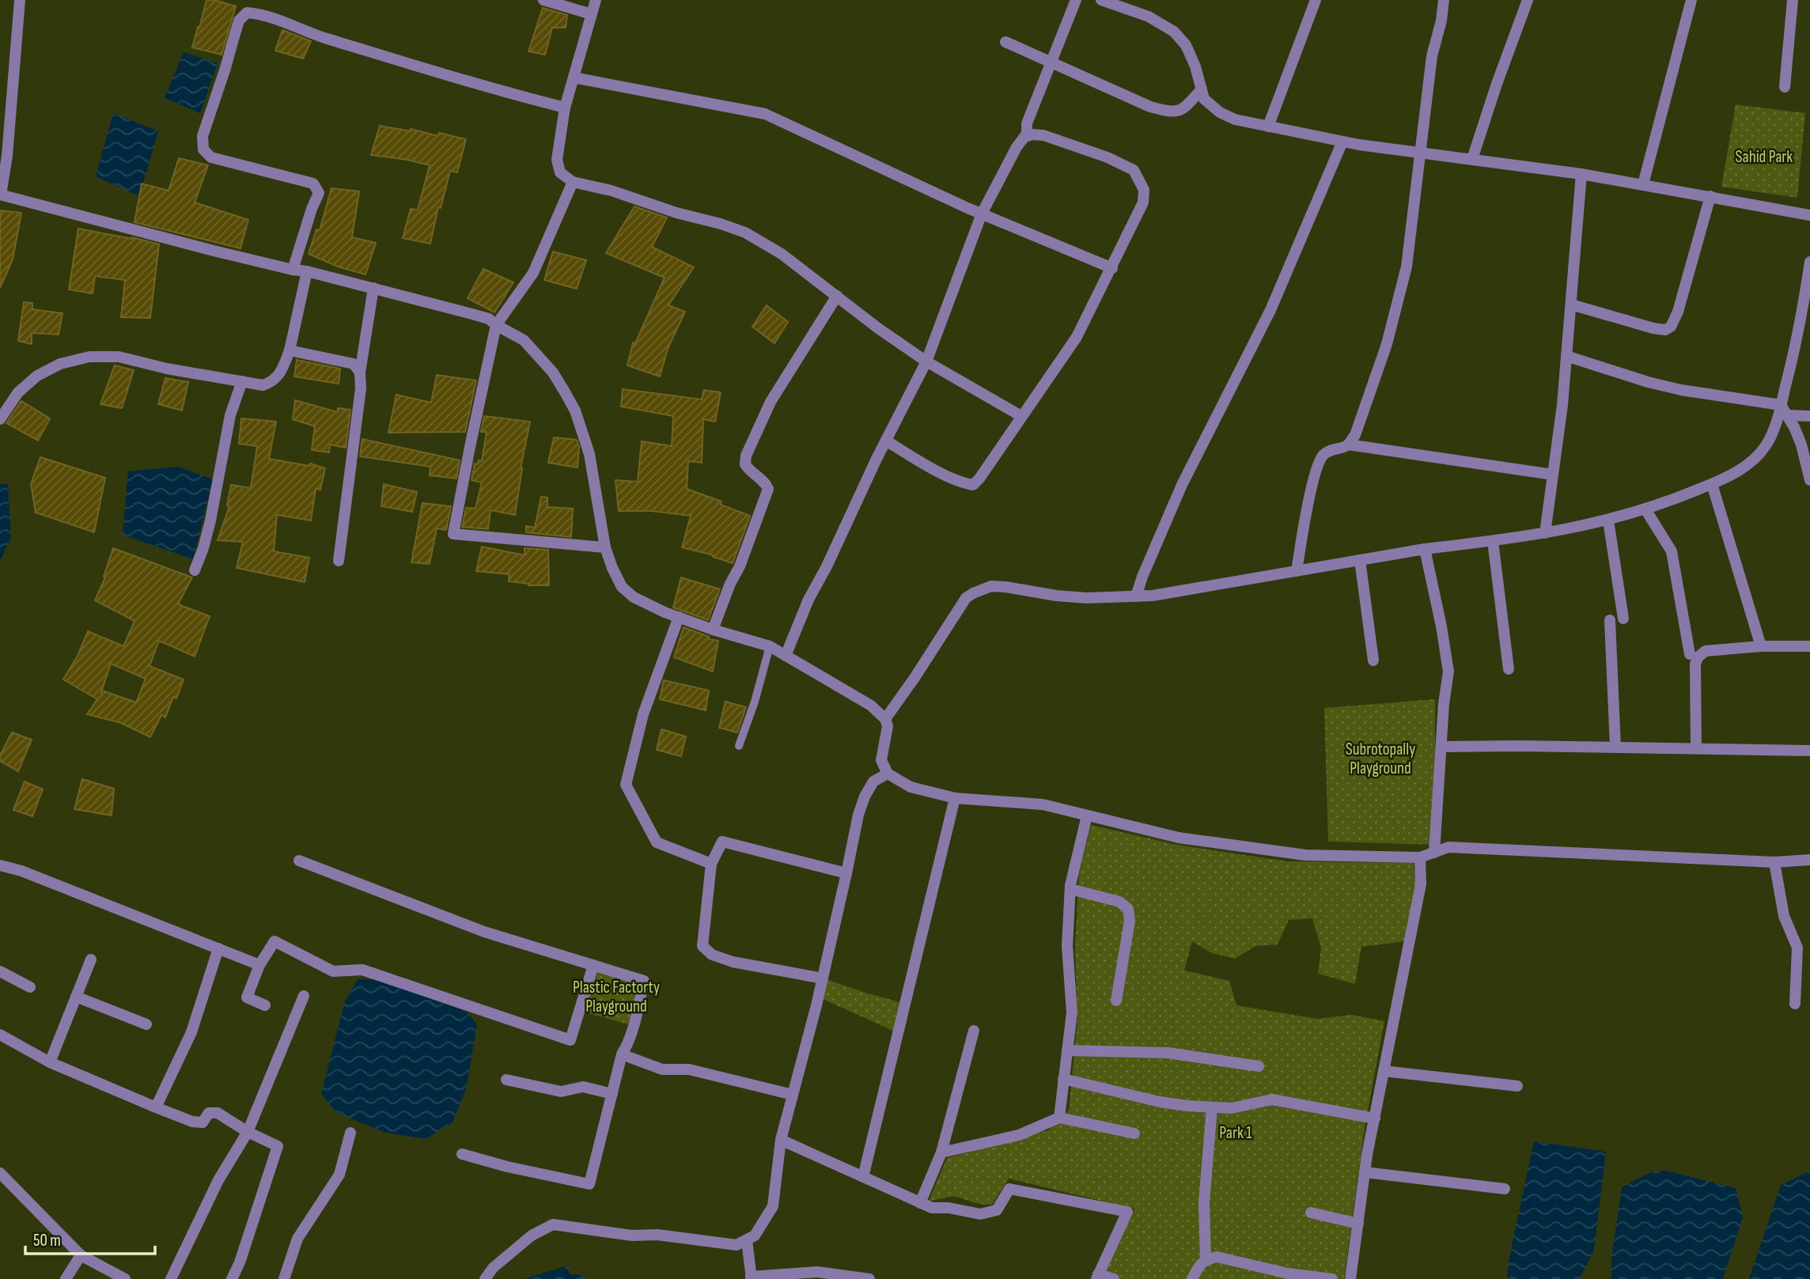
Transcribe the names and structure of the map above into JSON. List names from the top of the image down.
{
  "parks": [
    "Sahid Park",
    "Subrotopally Playground",
    "Plastic Factorty Playground",
    "Park 1"
  ],
  "scale_bar": "50 m"
}
